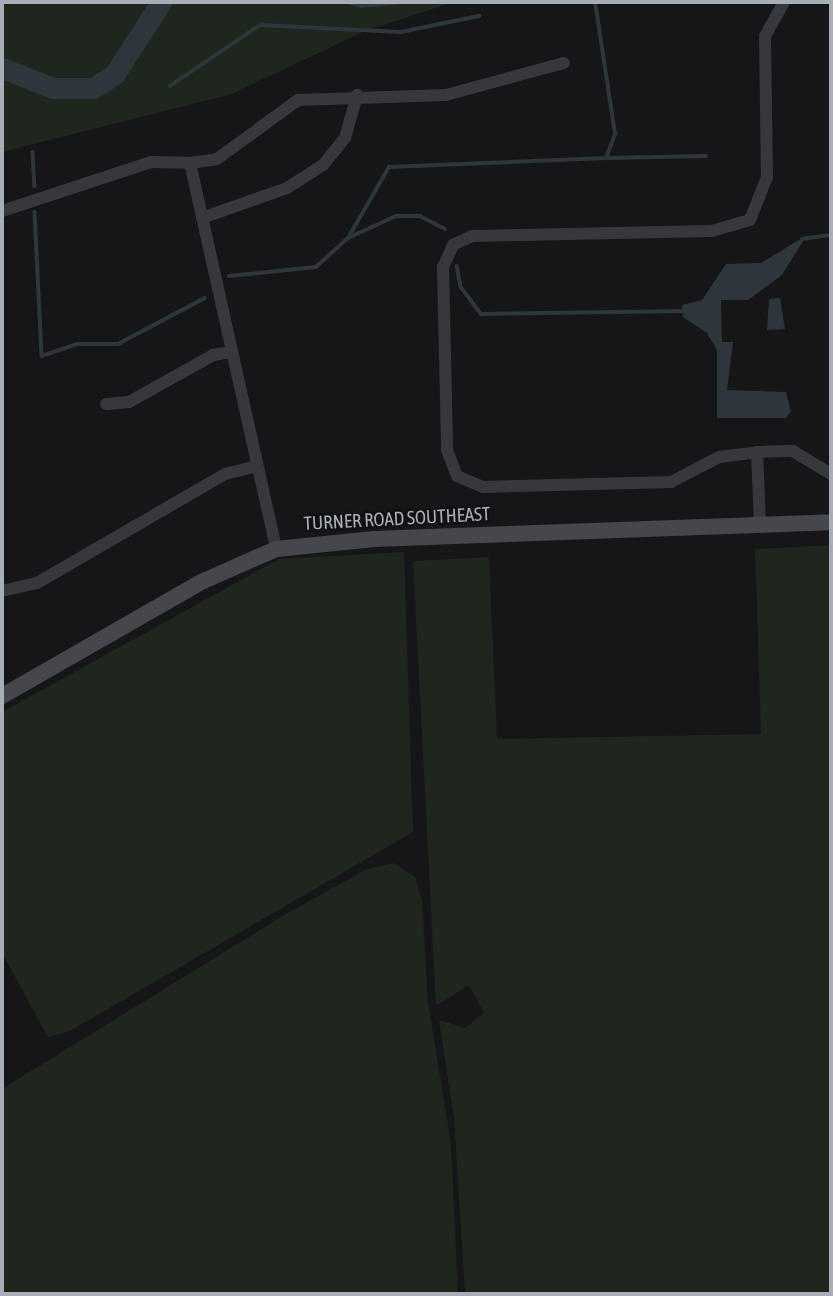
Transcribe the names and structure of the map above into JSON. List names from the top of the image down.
{
  "streets": {
    "main road": ["TURNER ROAD SOUTHEAST"]
  }
}
